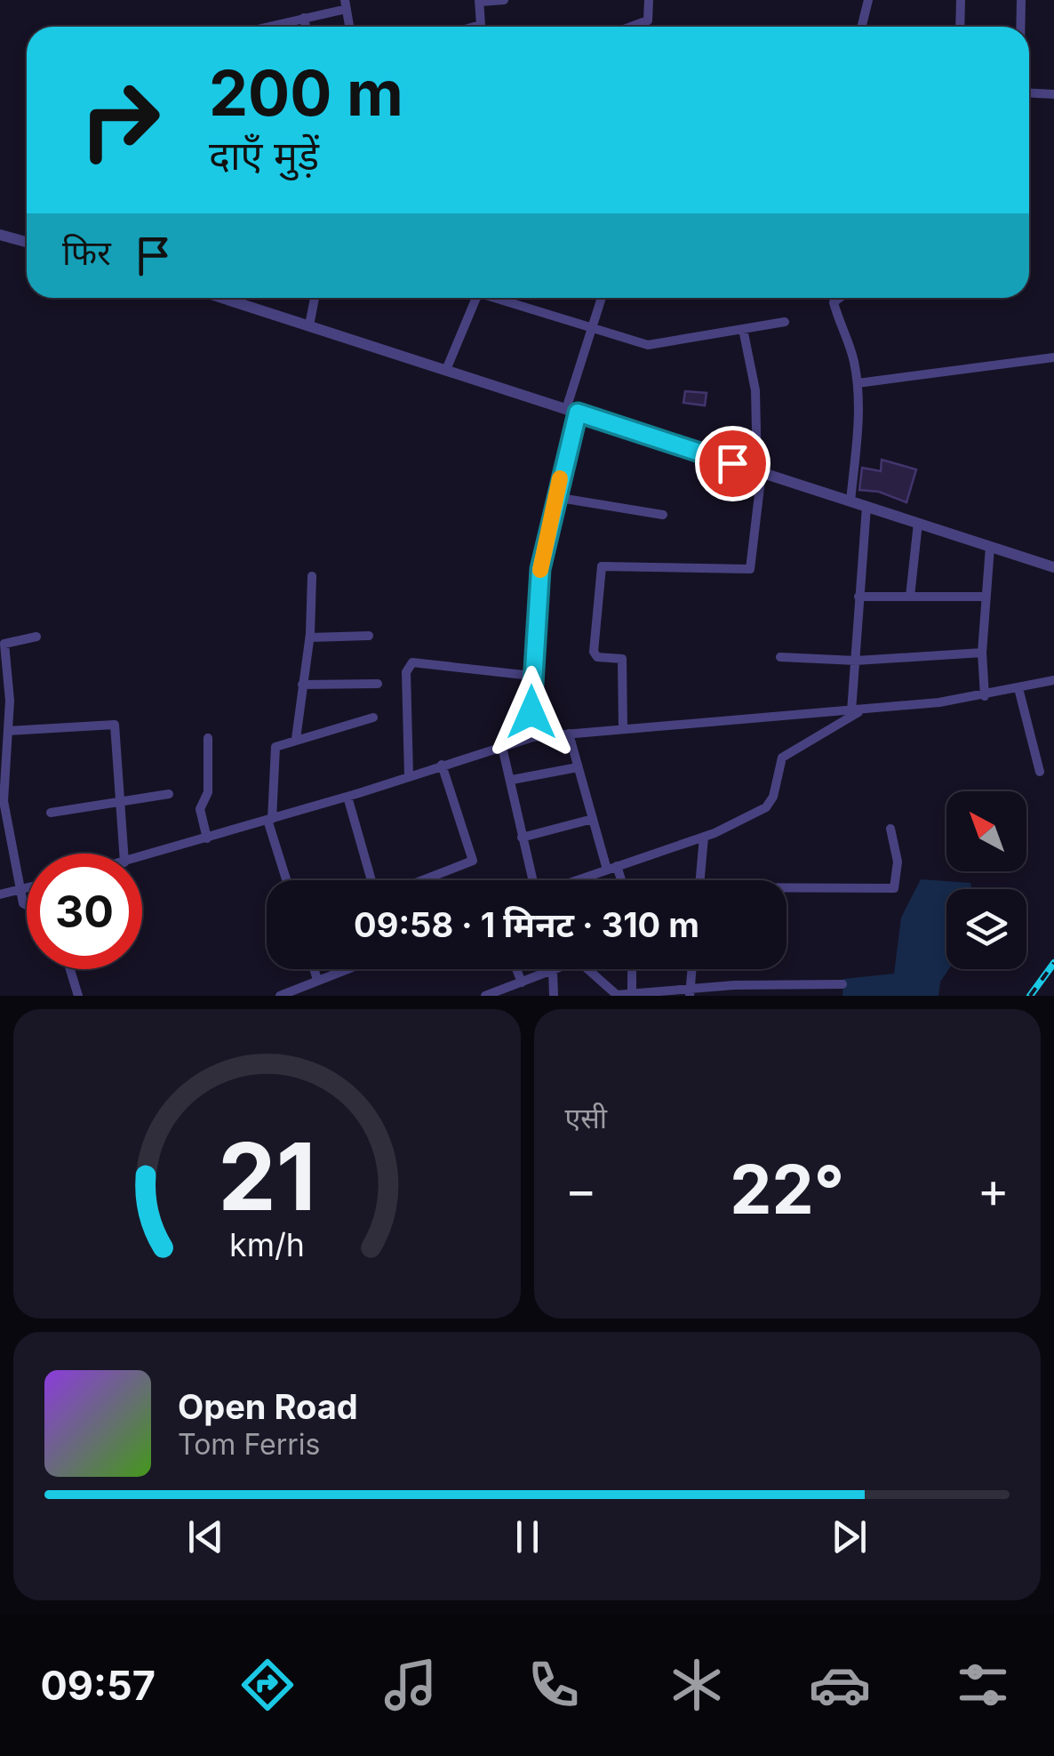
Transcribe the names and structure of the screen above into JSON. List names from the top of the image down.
{
  "north": "top left",
  "page": {
    "turn": ["200 m", "दाएँ मुड़ें"],
    "then": "फिर",
    "limit": "30",
    "trip": "09:58 · 1 मिनट · 310 m",
    "tile": "एसी",
    "heat": ["−", "22°", "+"],
    "song": ["Open Road", "Tom Ferris"],
    "tabs": "09:57",
    "gauge": ["21", "km/h"]
  }
}
